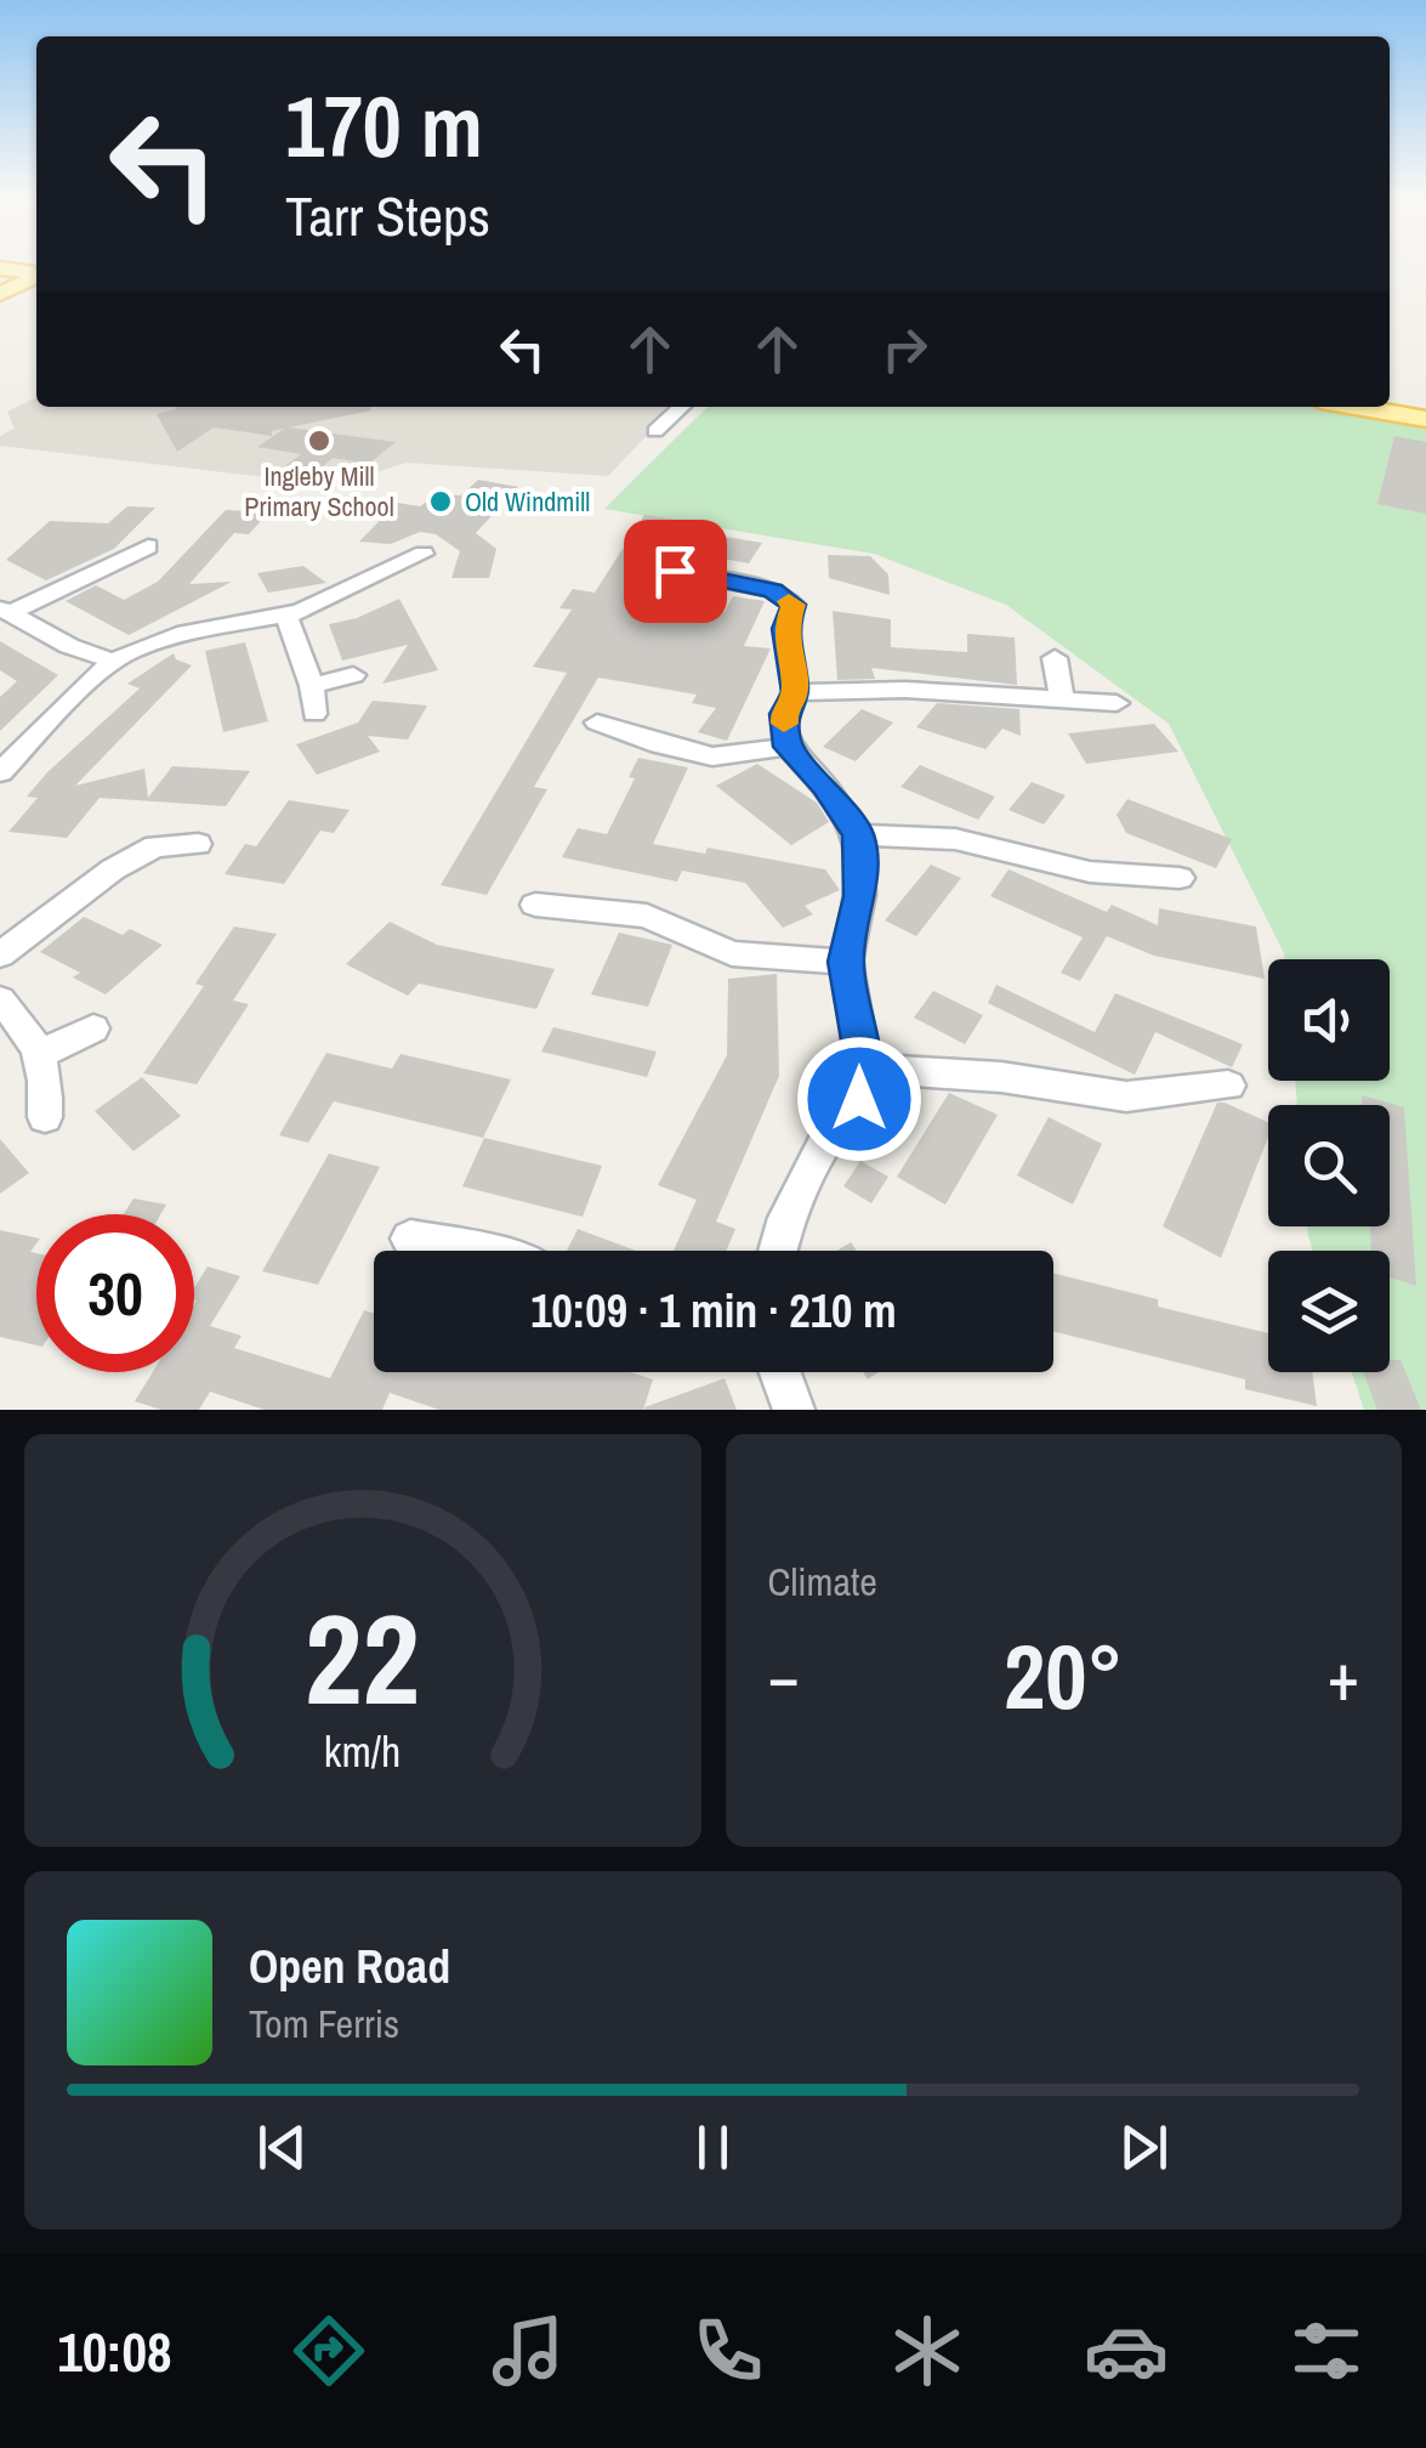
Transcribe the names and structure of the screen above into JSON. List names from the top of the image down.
{
  "places": ["Ingleby Mill Primary School", "Old Windmill"],
  "page": {
    "turn": ["170 m", "Tarr Steps"],
    "limit": "30",
    "trip": "10:09 · 1 min · 210 m",
    "tile": "Climate",
    "heat": ["−", "20°", "+"],
    "song": ["Open Road", "Tom Ferris"],
    "tabs": "10:08",
    "gauge": ["22", "km/h"]
  }
}
